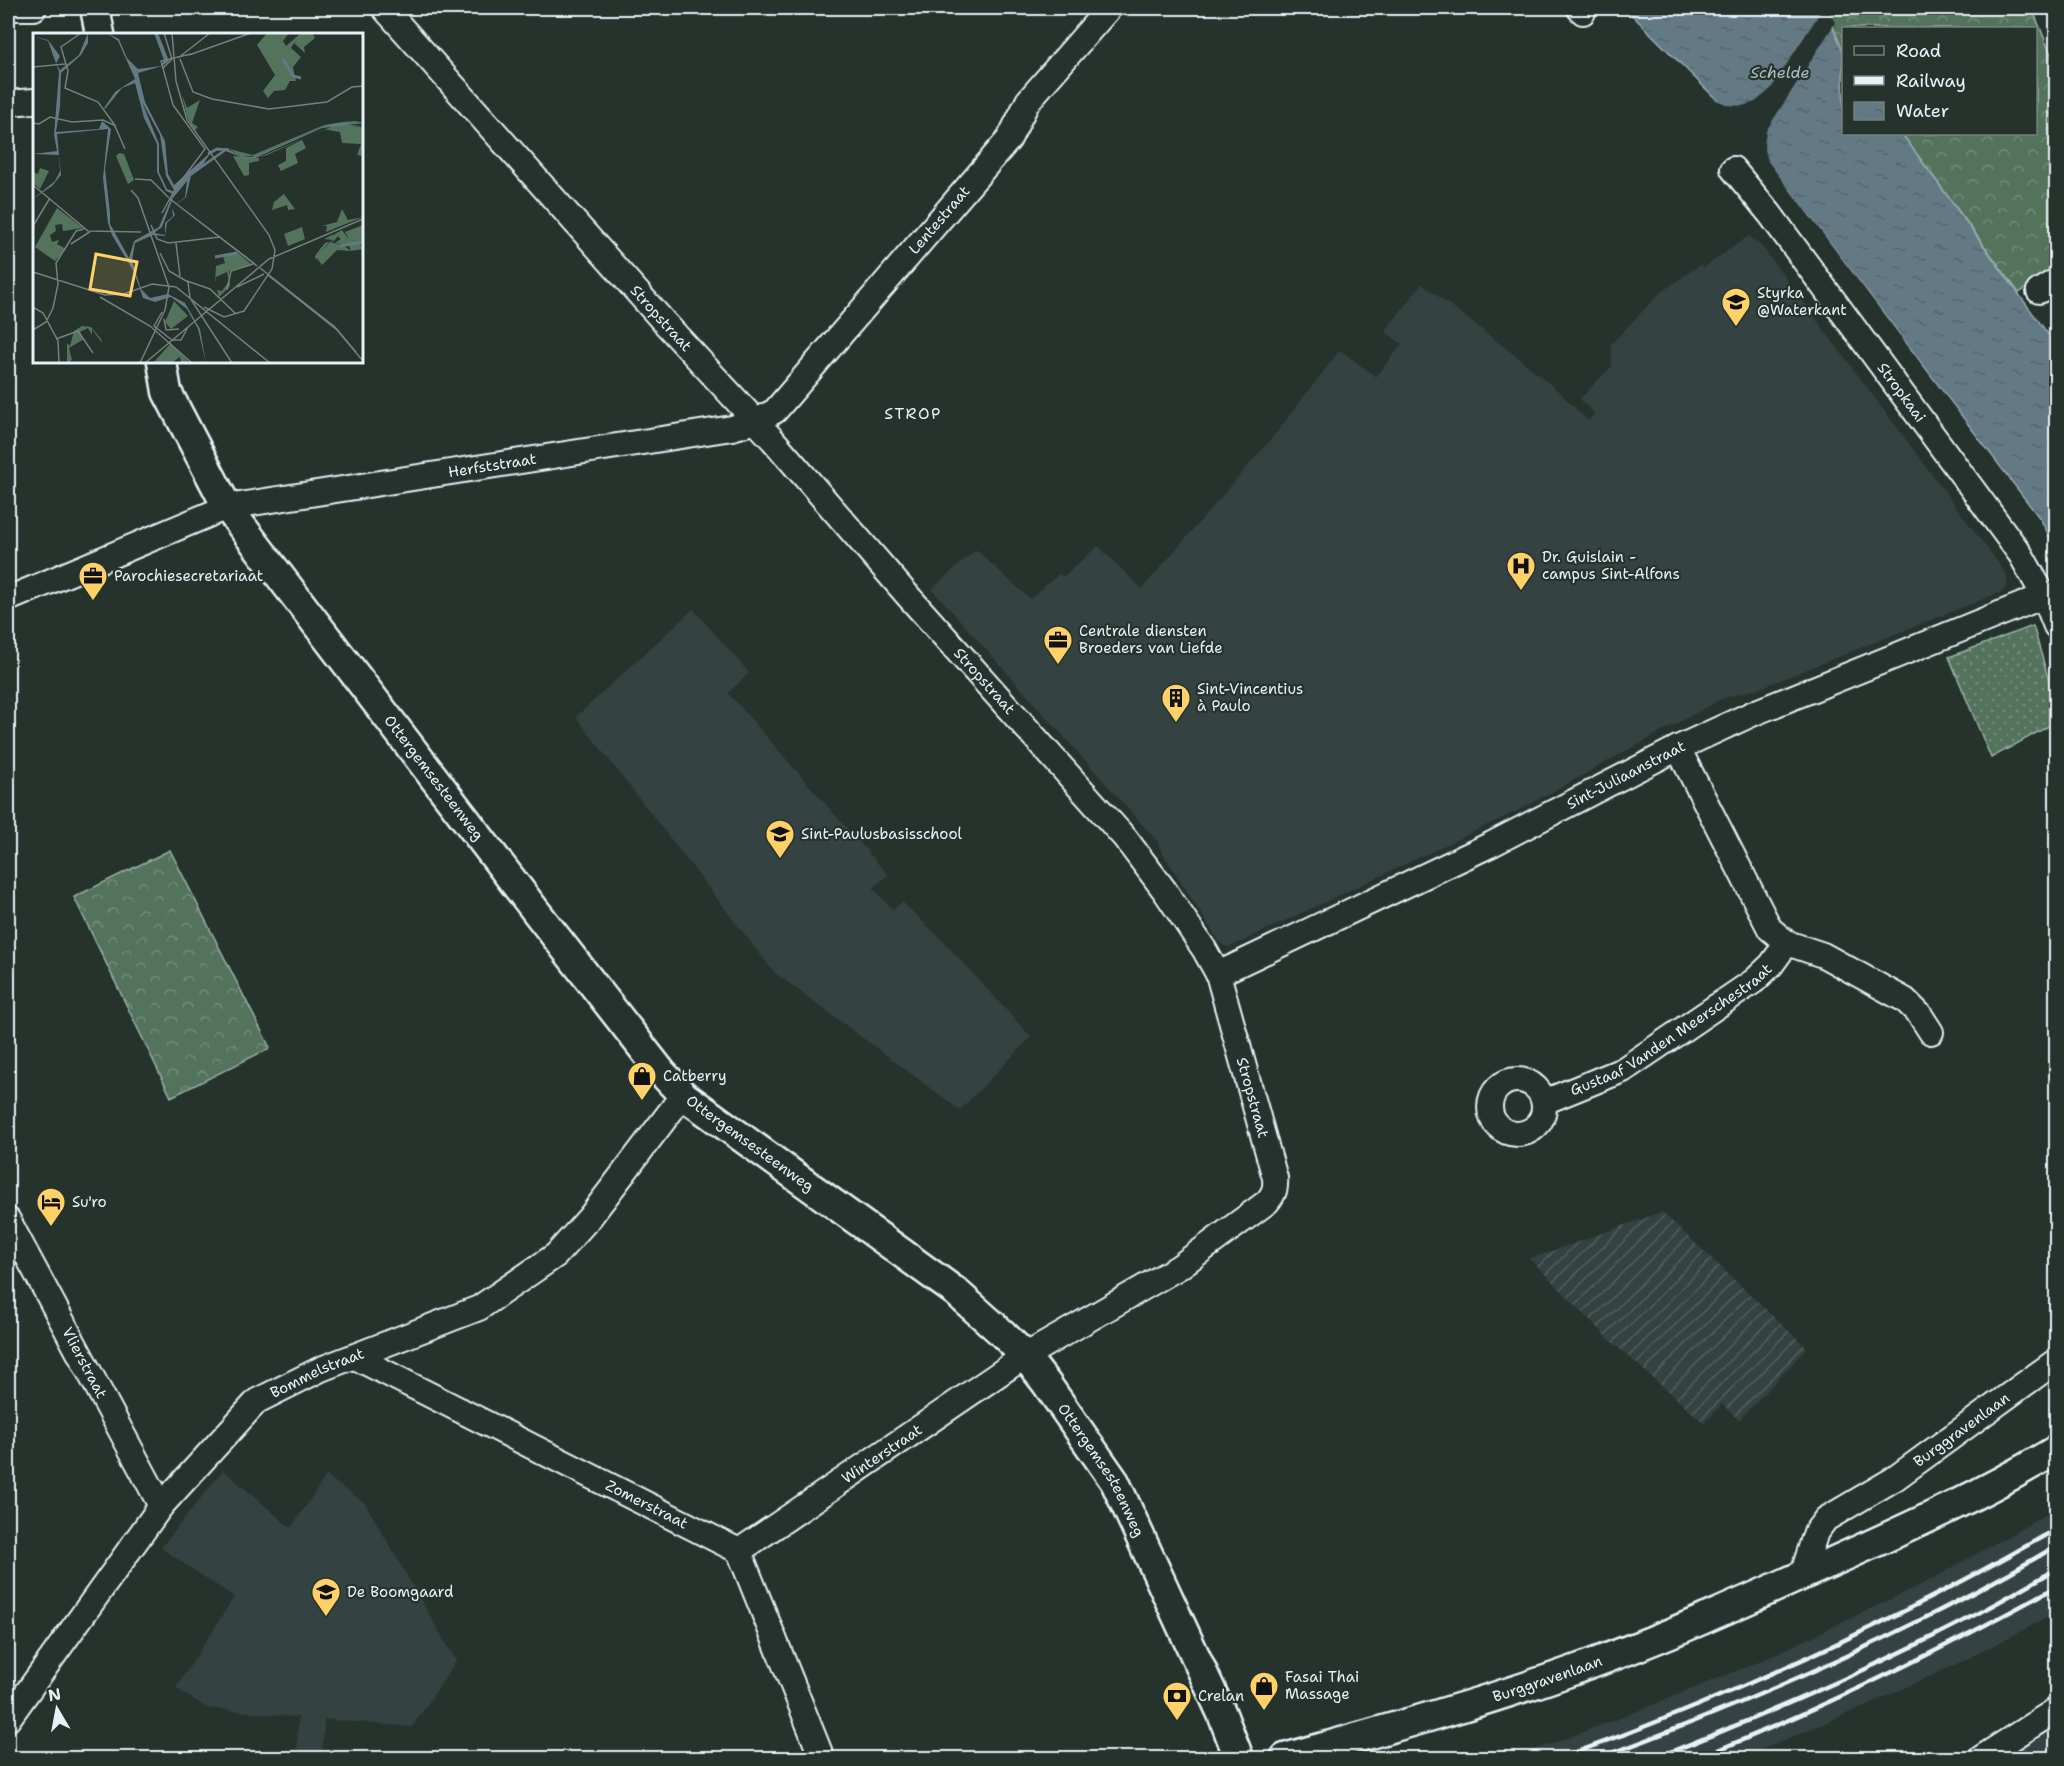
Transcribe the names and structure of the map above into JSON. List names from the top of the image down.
{
  "streets": {
    "street": [
      "Lentestraat",
      "Stropstraat",
      "Stropkaai",
      "Herfststraat",
      "Sint-Juliaanstraat",
      "Ottergemsesteenweg",
      "Gustaaf Vanden Meerschestraat",
      "Vlierstraat",
      "Bommelstraat",
      "Burggravenlaan",
      "Winterstraat",
      "Zomerstraat"
    ]
  },
  "crossings": [
    ["Lentestraat", "Stropstraat"],
    ["Lentestraat", "Herfststraat"],
    ["Stropstraat", "Herfststraat"],
    ["Stropstraat", "Sint-Juliaanstraat"],
    ["Stropstraat", "Ottergemsesteenweg"],
    ["Stropstraat", "Winterstraat"],
    ["Stropkaai", "Sint-Juliaanstraat"],
    ["Herfststraat", "Ottergemsesteenweg"],
    ["Ottergemsesteenweg", "Bommelstraat"],
    ["Ottergemsesteenweg", "Winterstraat"],
    ["Vlierstraat", "Bommelstraat"],
    ["Bommelstraat", "Zomerstraat"],
    ["Winterstraat", "Zomerstraat"]
  ],
  "districts": ["STROP"],
  "water": ["Schelde"],
  "places": {
    "school or university": ["Styrka @Waterkant", "Sint-Paulusbasisschool", "De Boomgaard"],
    "hospital": ["Dr. Guislain - campus Sint-Alfons"],
    "office": ["Parochiesecretariaat", "Centrale diensten Broeders van Liefde"],
    "building": ["Sint-Vincentius à Paulo"],
    "shop": ["Catberry", "Fasai Thai Massage"],
    "hotel": ["Su'ro"],
    "bank": ["Crelan"]
  },
  "legend": ["Road", "Railway", "Water"],
  "north": "top"
}
